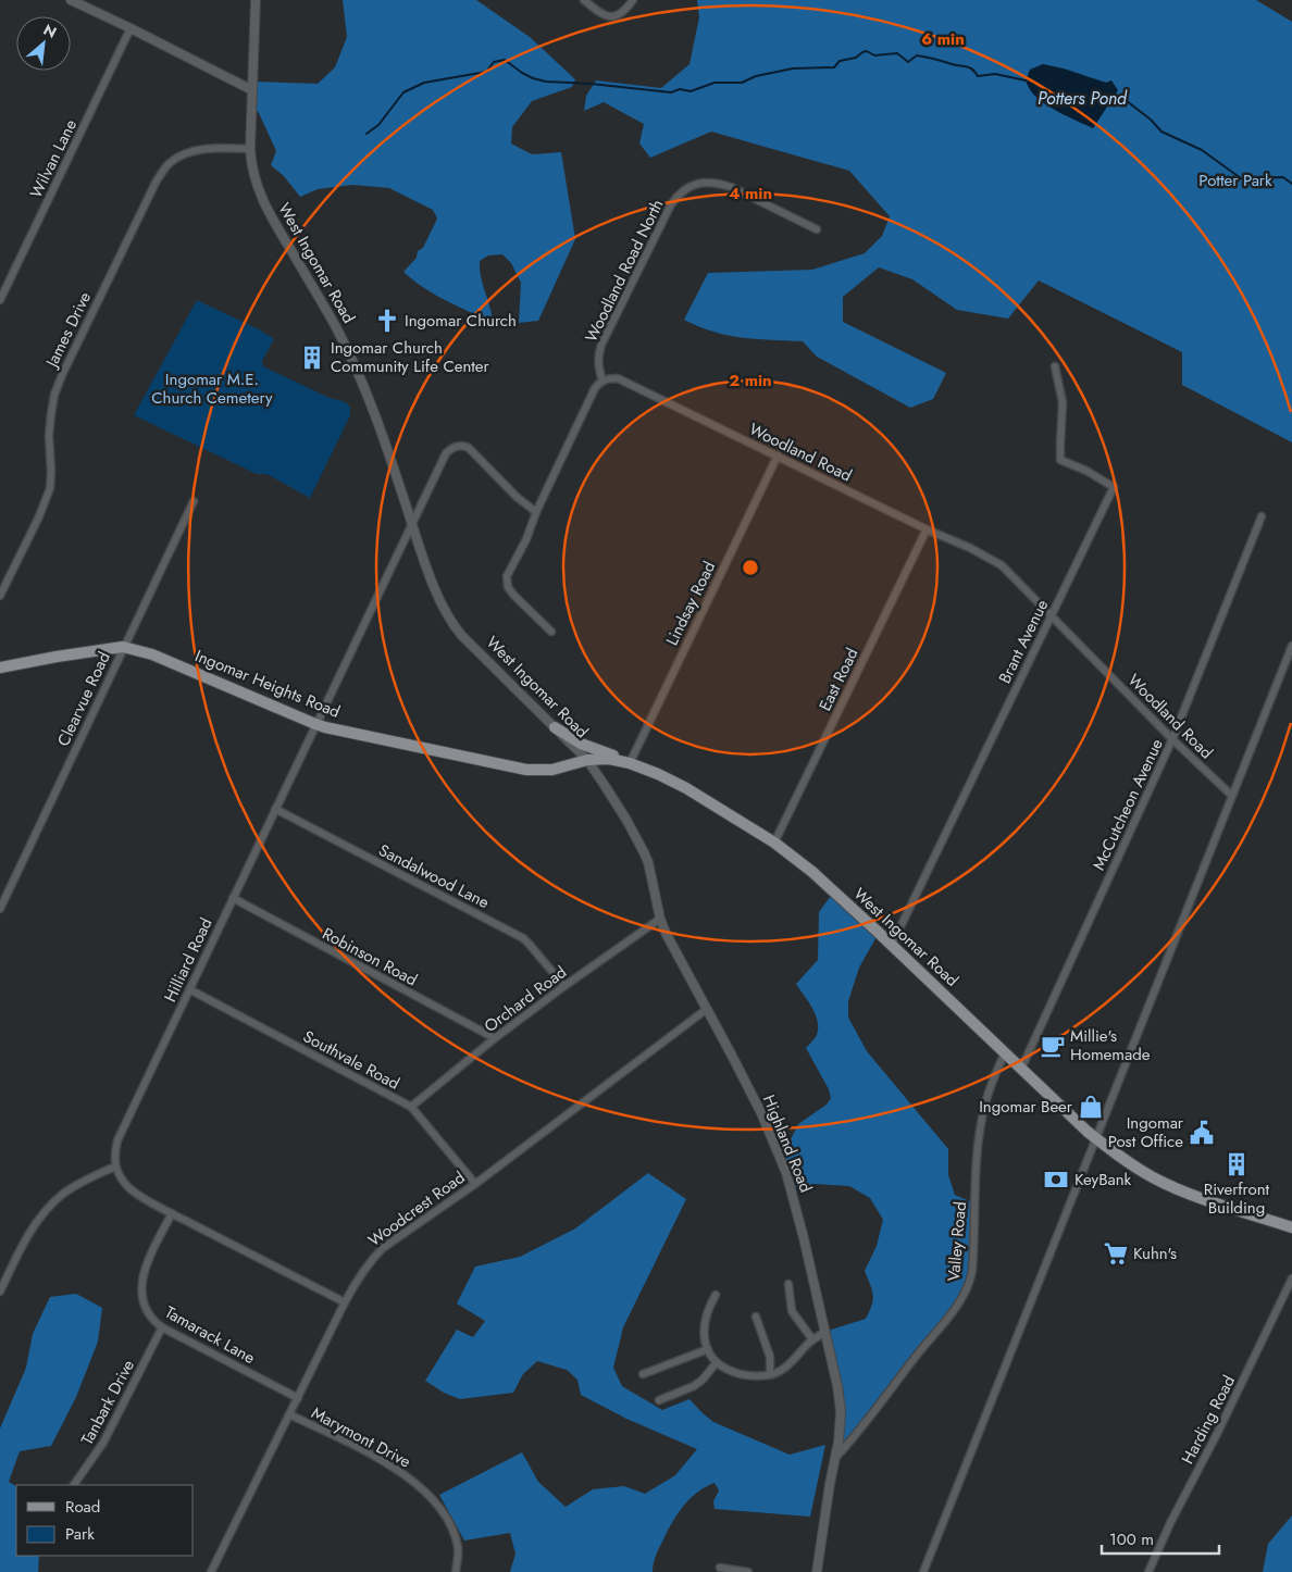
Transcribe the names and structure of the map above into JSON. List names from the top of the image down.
{
  "streets": {
    "main road": ["West Ingomar Road", "Ingomar Heights Road"],
    "street": [
      "Wilvan Lane",
      "Woodland Road North",
      "James Drive",
      "Woodland Road",
      "Lindsay Road",
      "Brant Avenue",
      "East Road",
      "Clearvue Road",
      "McCutcheon Avenue",
      "Sandalwood Lane",
      "Robinson Road",
      "Hilliard Road",
      "Orchard Road",
      "Southvale Road",
      "Highland Road",
      "Woodcrest Road",
      "Valley Road",
      "Tamarack Lane",
      "Tanbark Drive",
      "Harding Road",
      "Marymont Drive"
    ]
  },
  "crossings": [
    ["West Ingomar Road", "James Drive"],
    ["West Ingomar Road", "Lindsay Road"],
    ["West Ingomar Road", "Brant Avenue"],
    ["West Ingomar Road", "East Road"],
    ["West Ingomar Road", "Ingomar Heights Road"],
    ["West Ingomar Road", "McCutcheon Avenue"],
    ["West Ingomar Road", "Hilliard Road"],
    ["West Ingomar Road", "Highland Road"],
    ["West Ingomar Road", "Valley Road"],
    ["Woodland Road North", "Woodland Road"],
    ["Woodland Road", "Lindsay Road"],
    ["Woodland Road", "Brant Avenue"],
    ["Woodland Road", "East Road"],
    ["Woodland Road", "McCutcheon Avenue"],
    ["Ingomar Heights Road", "Clearvue Road"],
    ["Ingomar Heights Road", "Hilliard Road"],
    ["Ingomar Heights Road", "Highland Road"],
    ["Sandalwood Lane", "Hilliard Road"],
    ["Sandalwood Lane", "Orchard Road"],
    ["Robinson Road", "Hilliard Road"],
    ["Robinson Road", "Orchard Road"],
    ["Hilliard Road", "Southvale Road"],
    ["Orchard Road", "Southvale Road"],
    ["Orchard Road", "Highland Road"],
    ["Southvale Road", "Woodcrest Road"],
    ["Highland Road", "Woodcrest Road"],
    ["Highland Road", "Valley Road"],
    ["Woodcrest Road", "Tamarack Lane"],
    ["Woodcrest Road", "Marymont Drive"],
    ["Tamarack Lane", "Tanbark Drive"]
  ],
  "water": ["Potters Pond"],
  "parks": ["Potter Park", "Ingomar M.E. Church Cemetery"],
  "places": {
    "church": ["Ingomar Church"],
    "building": ["Ingomar Church Community Life Center", "Riverfront Building"],
    "cafe": ["Millie's Homemade"],
    "shop": ["Ingomar Beer"],
    "public building": ["Ingomar Post Office"],
    "bank": ["KeyBank"],
    "supermarket": ["Kuhn's"]
  },
  "legend": ["Road", "Park"],
  "scale_bar": "100 m",
  "north": "top right",
  "rings": ["6 min", "4 min", "2 min"]
}
